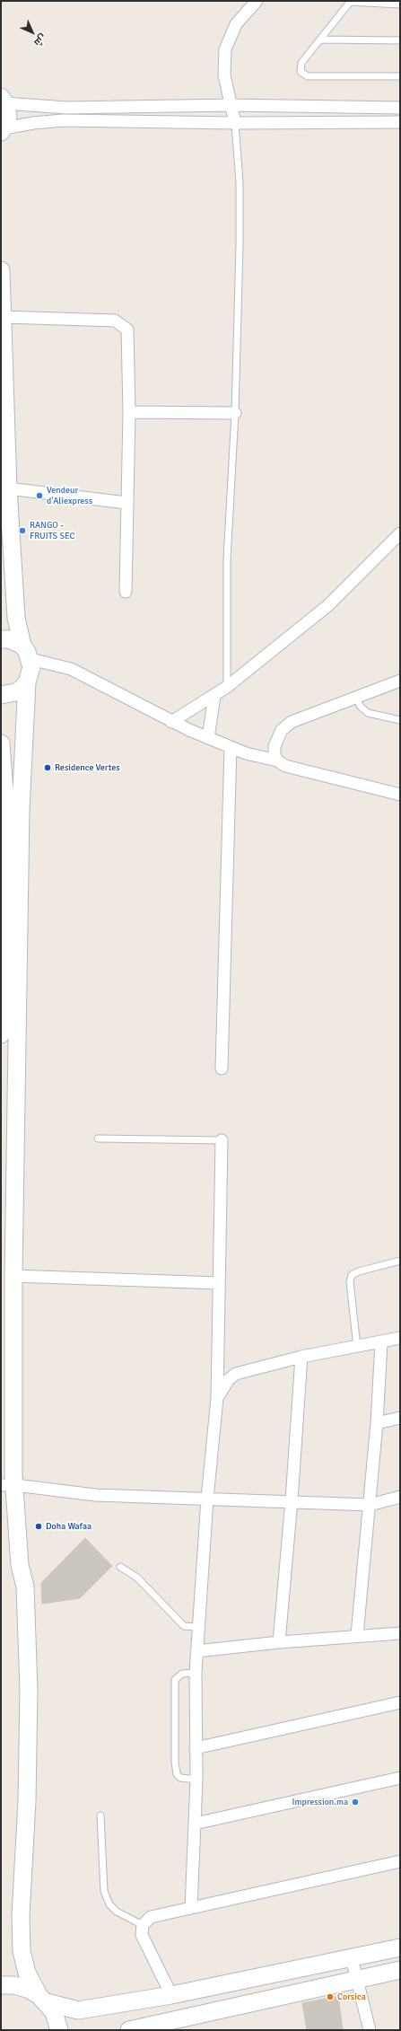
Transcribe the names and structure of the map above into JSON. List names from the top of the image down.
{
  "places": [
    "Vendeur d'Aliexpress",
    "RANGO - FRUITS SEC",
    "Residence Vertes",
    "Doha Wafaa",
    "Impression.ma",
    "Corsica"
  ],
  "north": "bottom right"
}
